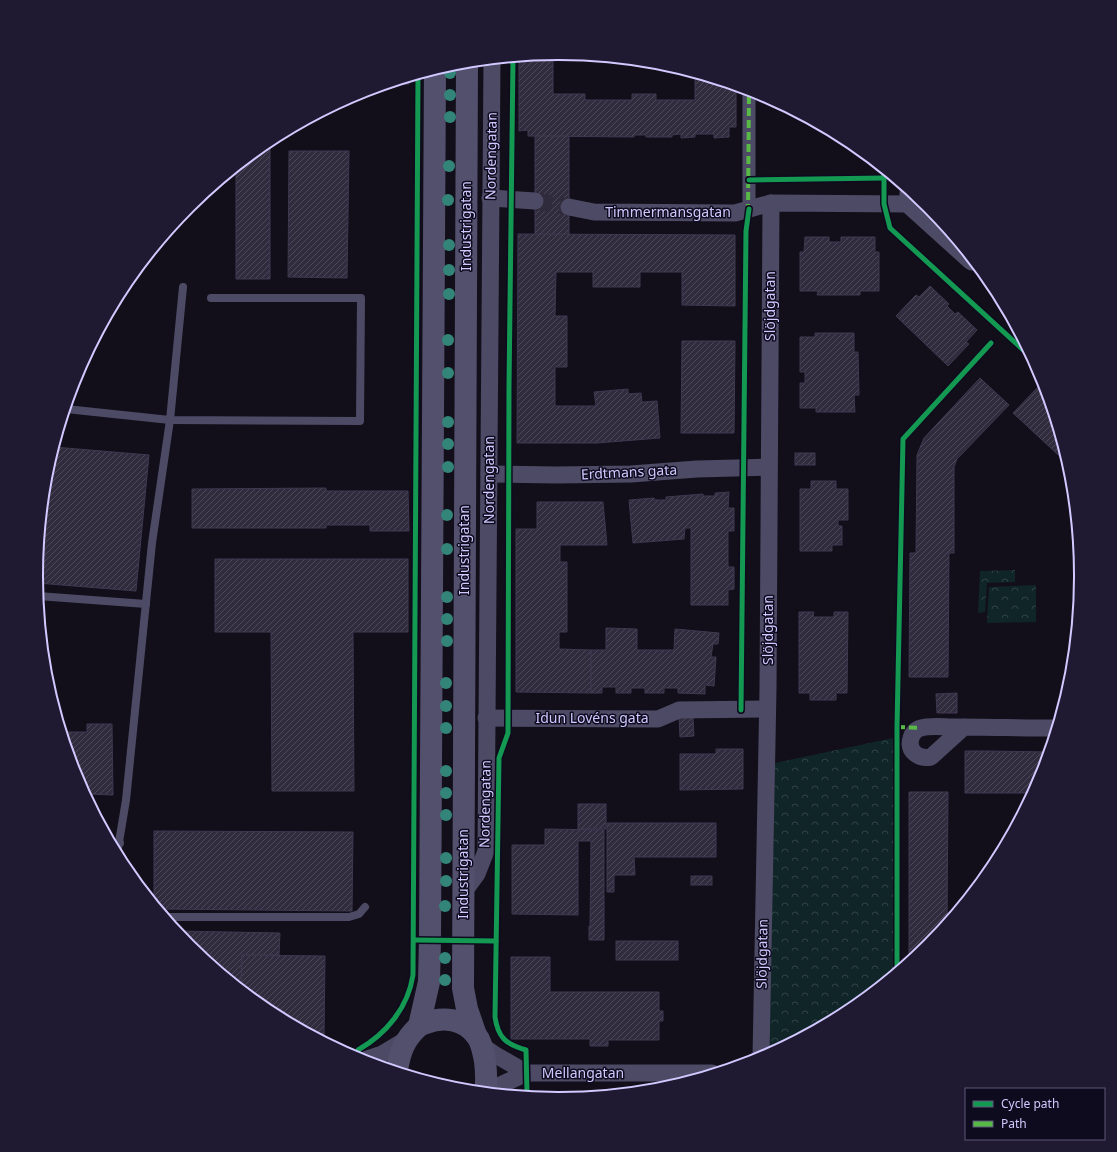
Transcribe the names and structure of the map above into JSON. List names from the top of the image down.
{
  "streets": {
    "main road": ["Industrigatan"],
    "street": [
      "Nordengatan",
      "Timmermansgatan",
      "Slöjdgatan",
      "Erdtmans gata",
      "Idun Lovéns gata",
      "Mellangatan"
    ]
  },
  "crossings": [
    ["Nordengatan", "Industrigatan"],
    ["Nordengatan", "Erdtmans gata"],
    ["Nordengatan", "Idun Lovéns gata"],
    ["Timmermansgatan", "Slöjdgatan"],
    ["Industrigatan", "Mellangatan"],
    ["Slöjdgatan", "Erdtmans gata"],
    ["Slöjdgatan", "Idun Lovéns gata"]
  ],
  "legend": ["Cycle path", "Path"]
}
